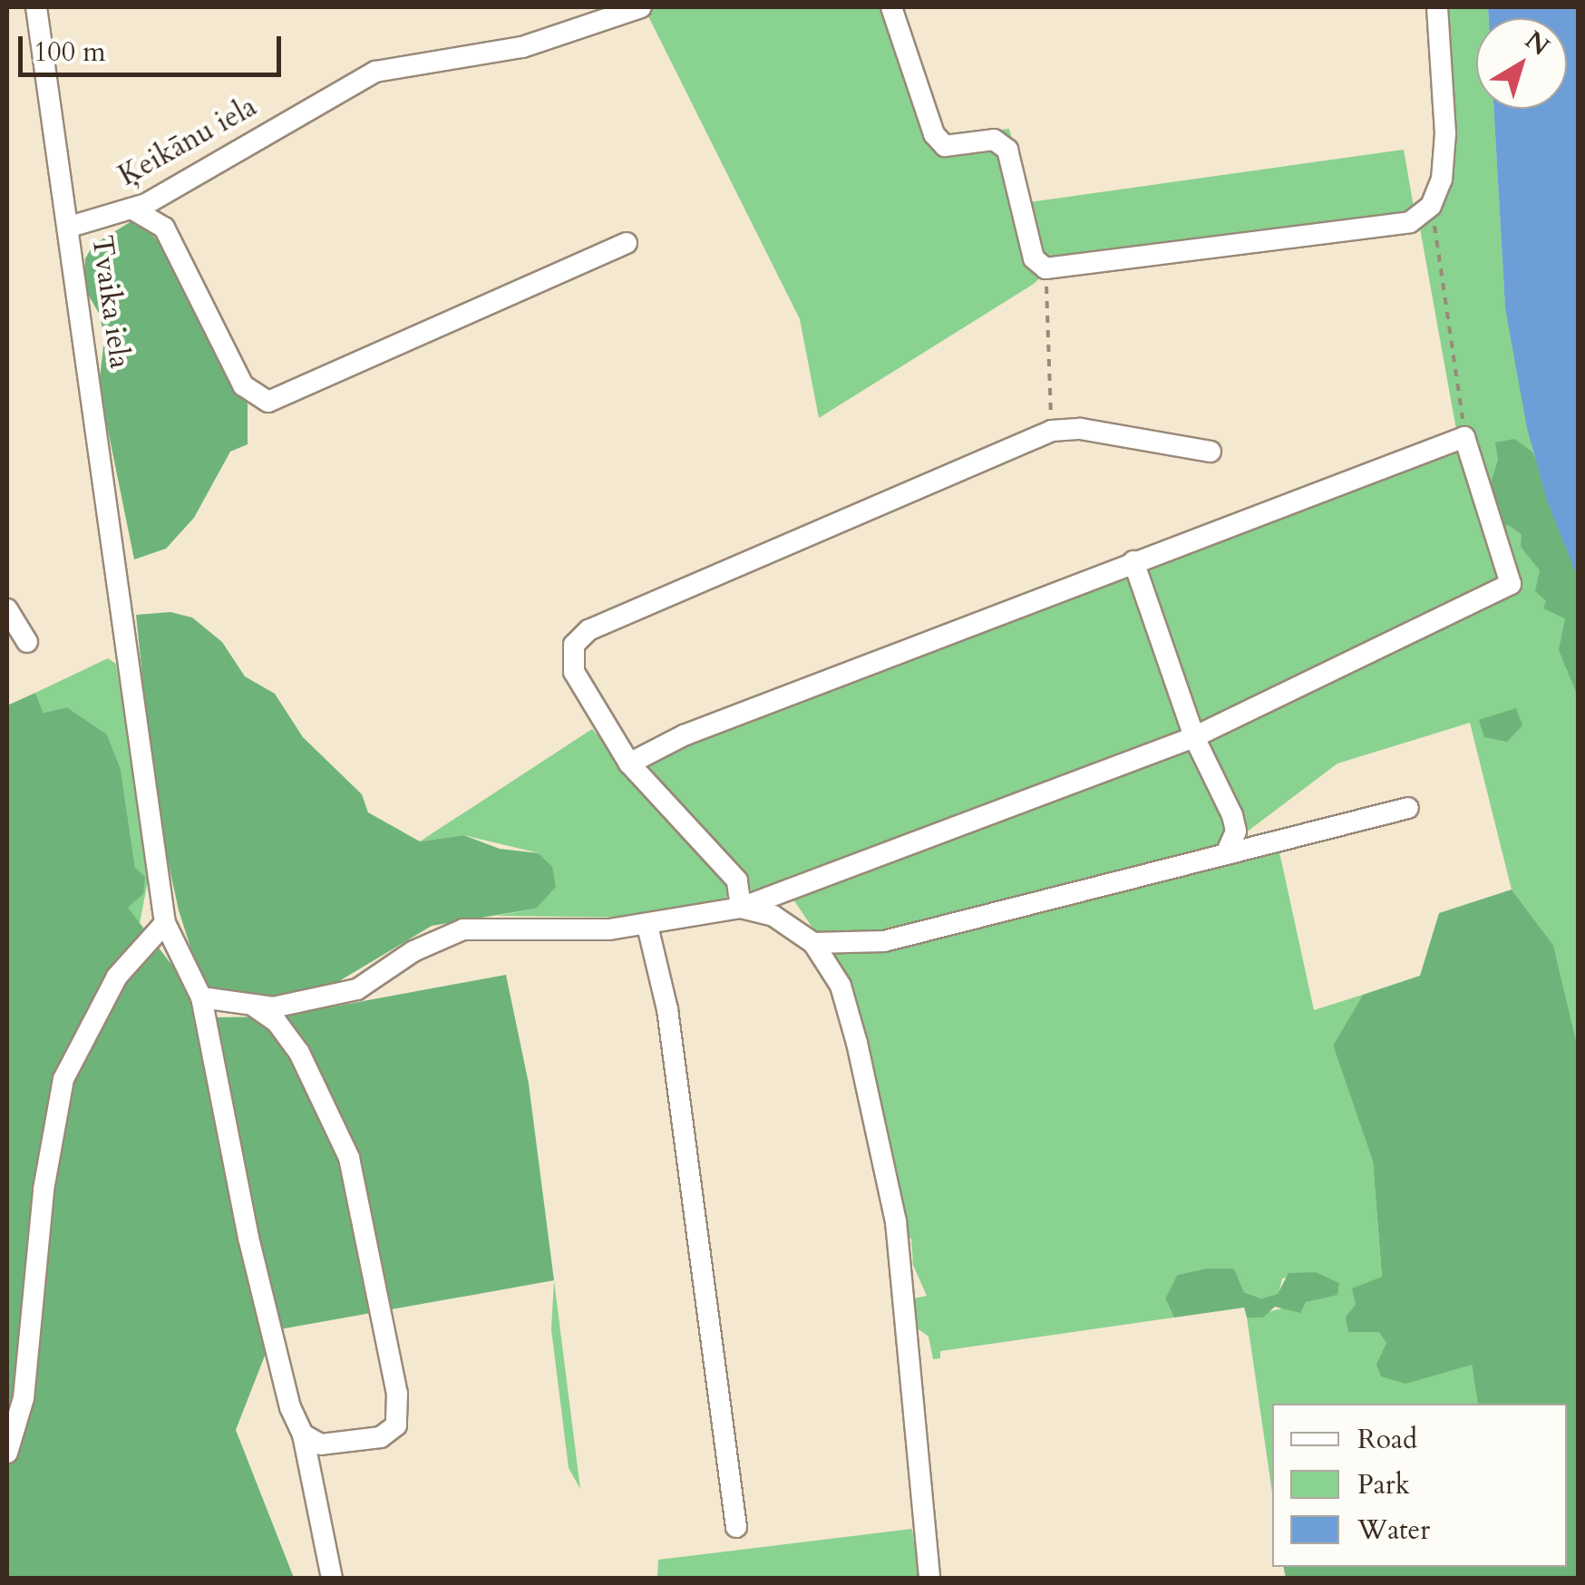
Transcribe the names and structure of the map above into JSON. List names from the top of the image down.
{
  "streets": {
    "street": ["Ķeikānu iela", "Tvaika iela"]
  },
  "crossings": [
    ["Ķeikānu iela", "Tvaika iela"]
  ],
  "legend": ["Road", "Park", "Water"],
  "scale_bar": "100 m",
  "north": "top right"
}
